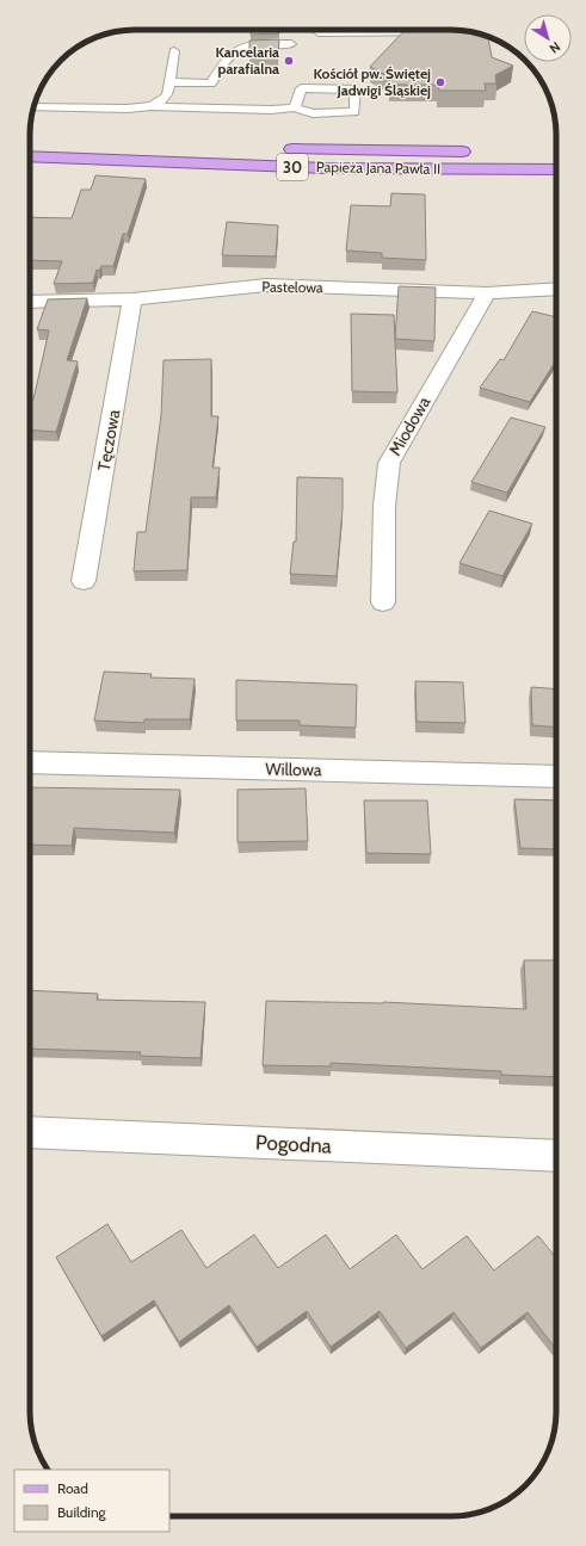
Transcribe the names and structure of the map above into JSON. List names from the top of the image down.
{
  "streets": {
    "main road": ["30", "Papieża Jana Pawła II"],
    "street": [
      "Pastelowa",
      "Miodowa",
      "Tęczowa",
      "Willowa",
      "Pogodna"
    ]
  },
  "crossings": [
    ["Pastelowa", "Miodowa"],
    ["Pastelowa", "Tęczowa"]
  ],
  "places": ["Kancelaria parafialna", "Kościół pw. Świętej Jadwigi Śląskiej"],
  "legend": ["Road", "Building"],
  "north": "bottom right"
}
